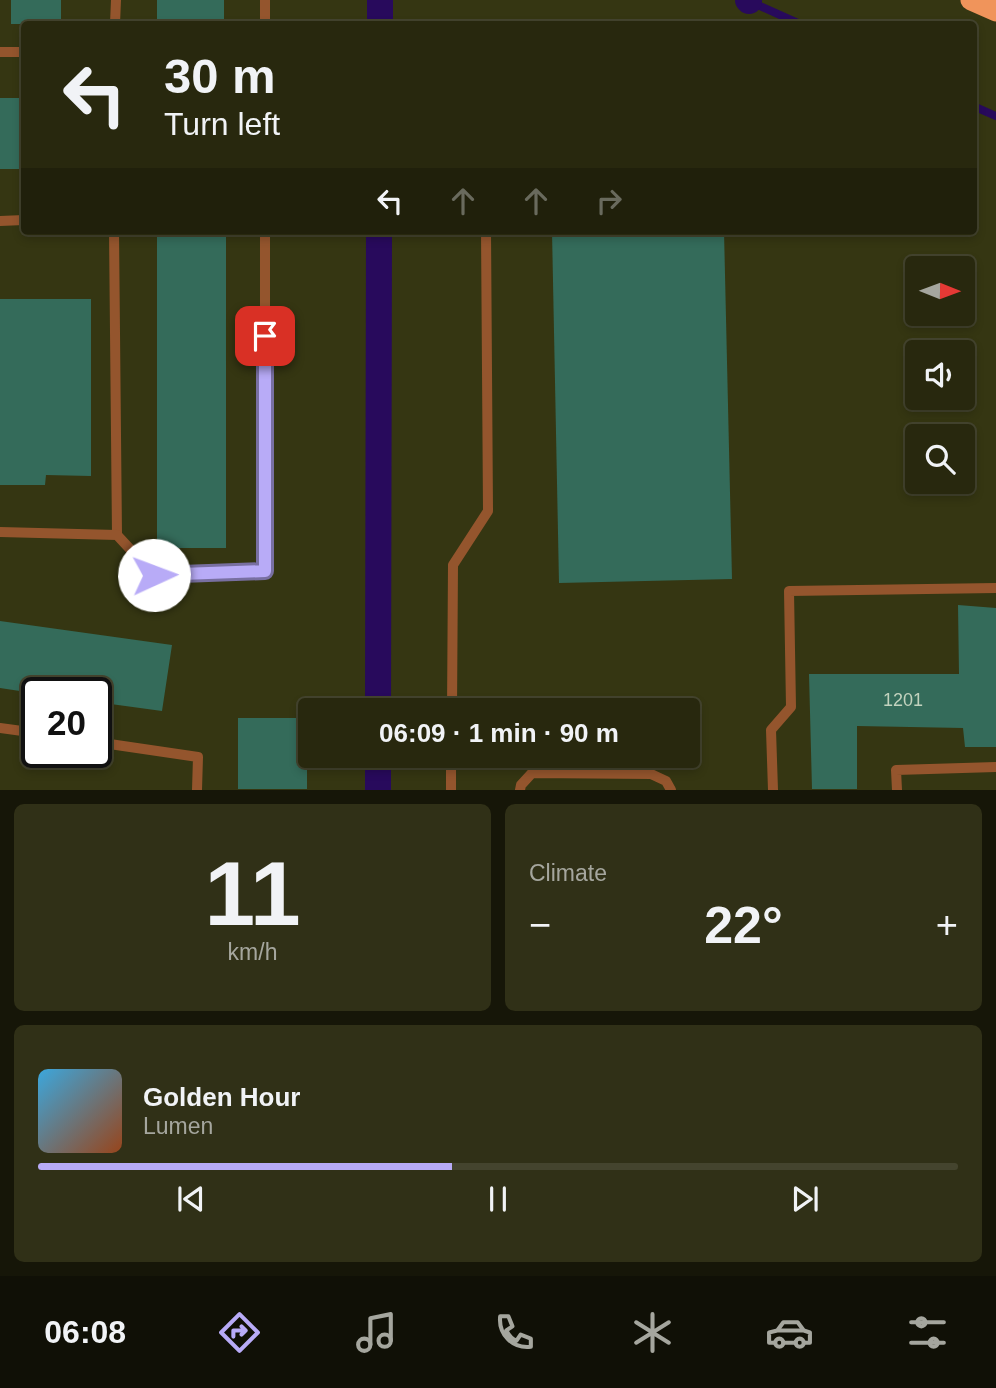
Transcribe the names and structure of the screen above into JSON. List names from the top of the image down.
{
  "house_numbers": ["1201"],
  "north": "right",
  "page": {
    "turn": ["30 m", "Turn left"],
    "limit": "20",
    "trip": "06:09 · 1 min · 90 m",
    "tile": [
      ["11", "km/h"],
      "Climate"
    ],
    "heat": ["−", "22°", "+"],
    "song": ["Golden Hour", "Lumen"],
    "tabs": "06:08"
  }
}
